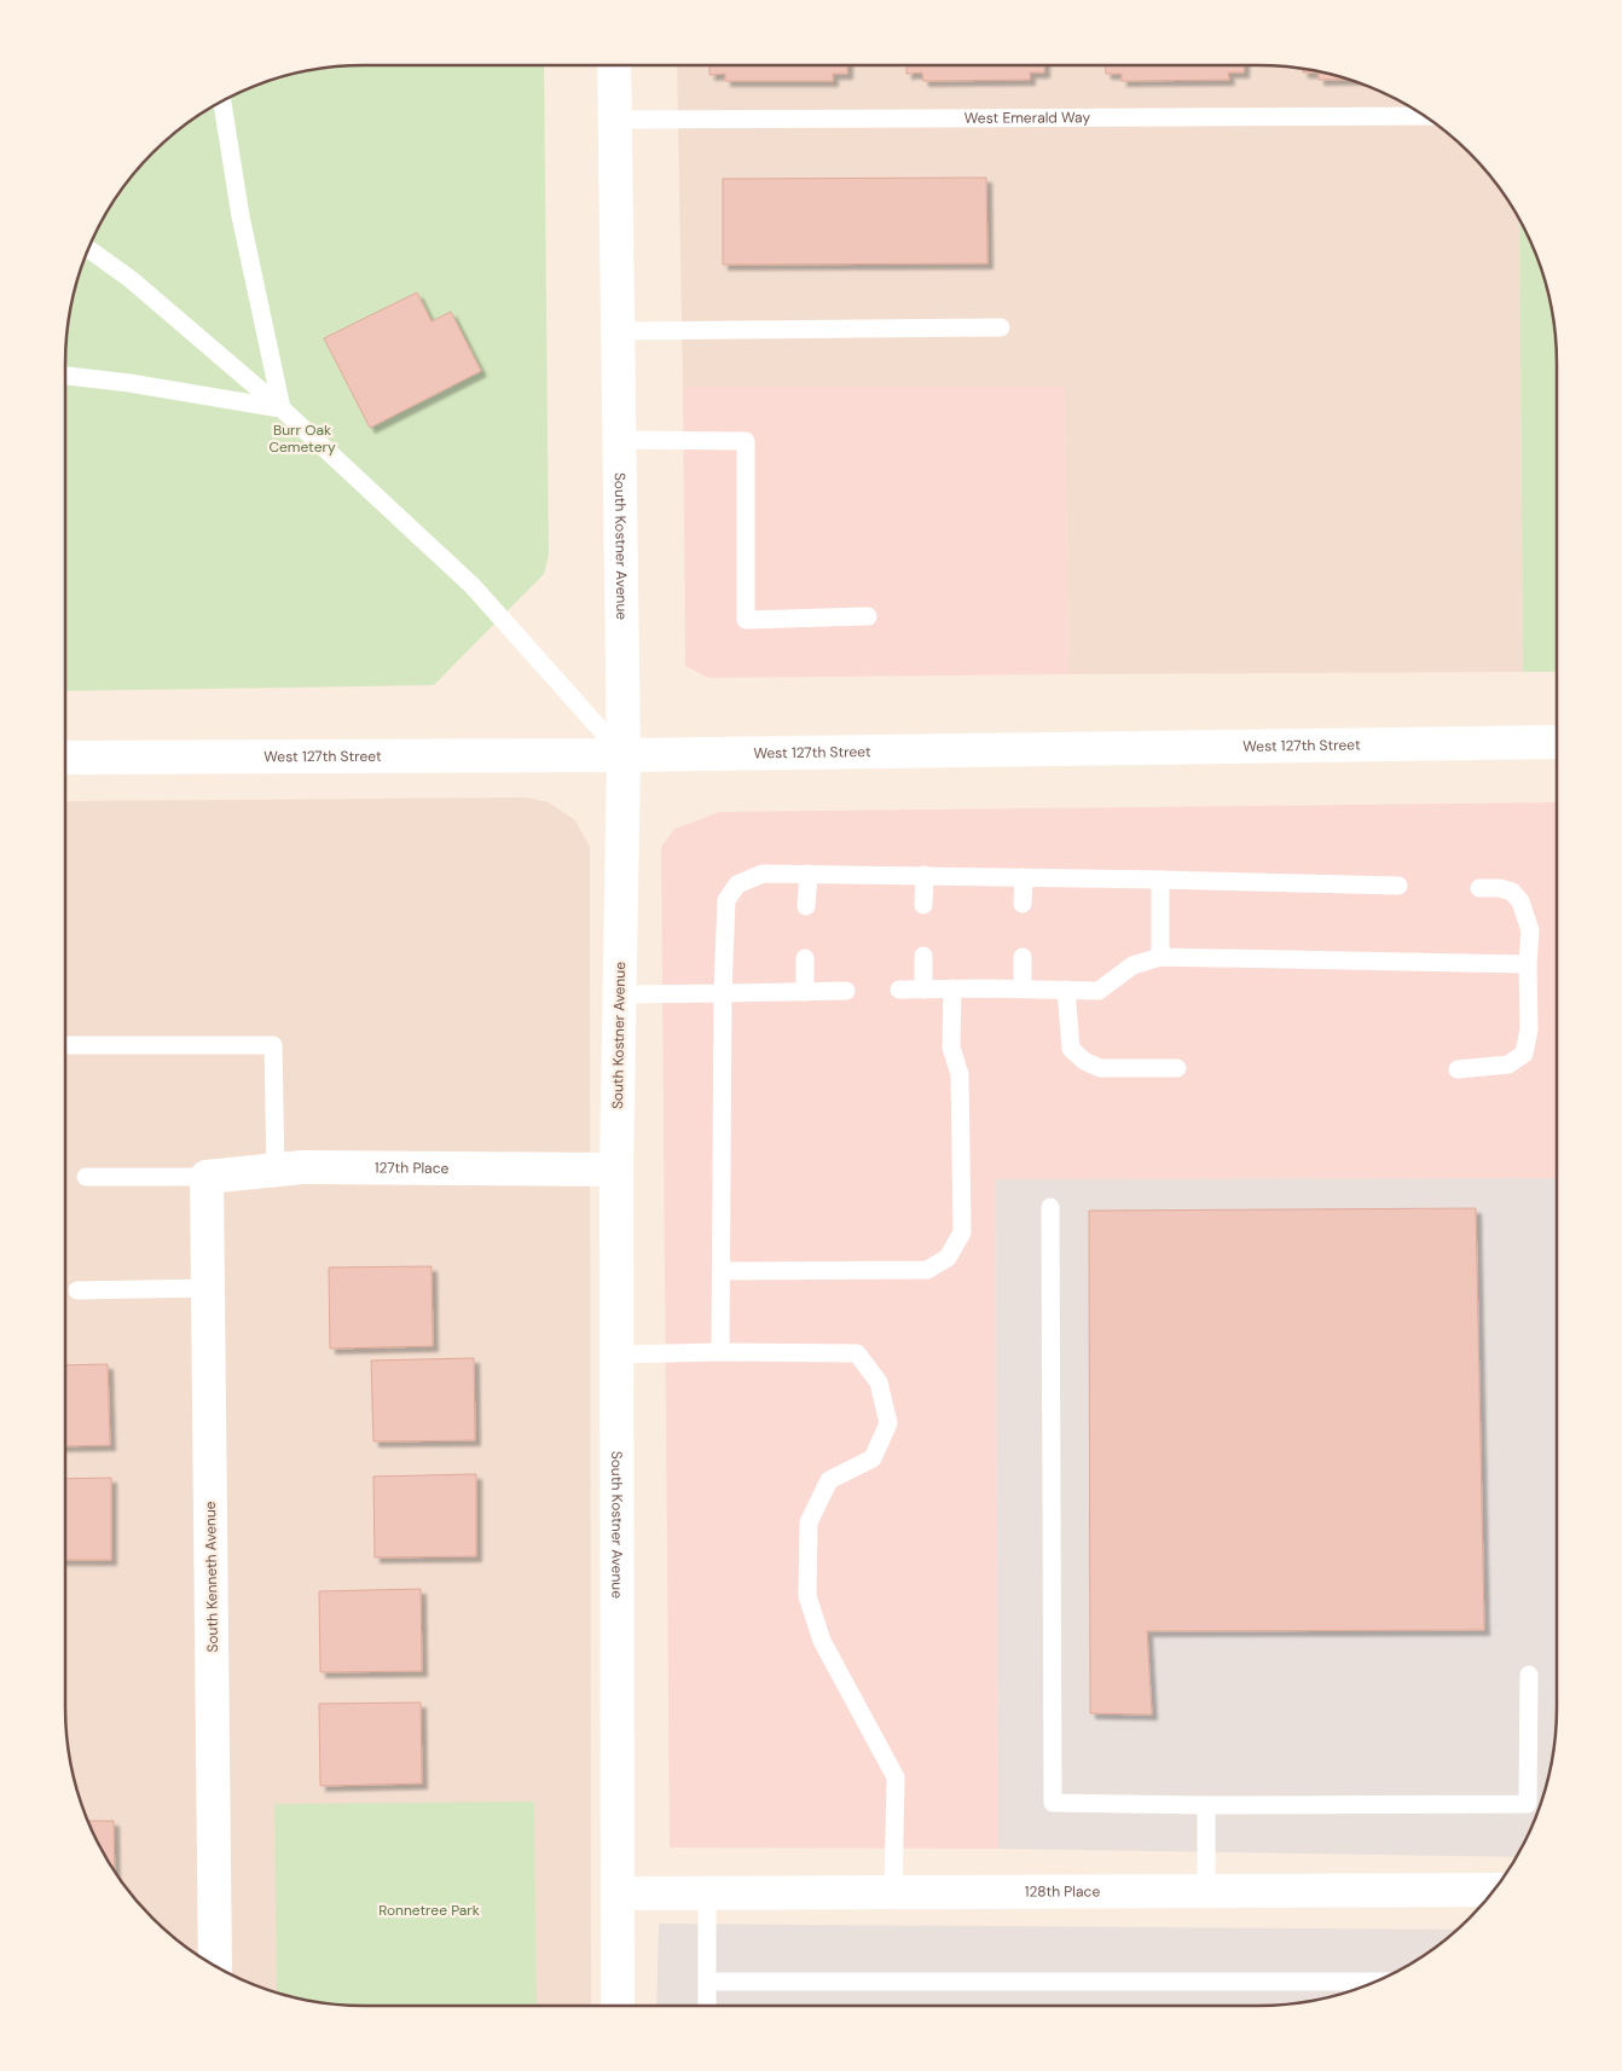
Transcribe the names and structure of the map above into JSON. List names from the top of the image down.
{
  "streets": {
    "street": [
      "South Kostner Avenue",
      "West 127th Street",
      "127th Place",
      "South Kenneth Avenue",
      "128th Place"
    ],
    "lane": ["West Emerald Way"]
  },
  "crossings": [
    ["West Emerald Way", "South Kostner Avenue"],
    ["South Kostner Avenue", "West 127th Street"],
    ["South Kostner Avenue", "127th Place"],
    ["South Kostner Avenue", "128th Place"],
    ["127th Place", "South Kenneth Avenue"]
  ],
  "parks": ["Burr Oak Cemetery", "Ronnetree Park"]
}
